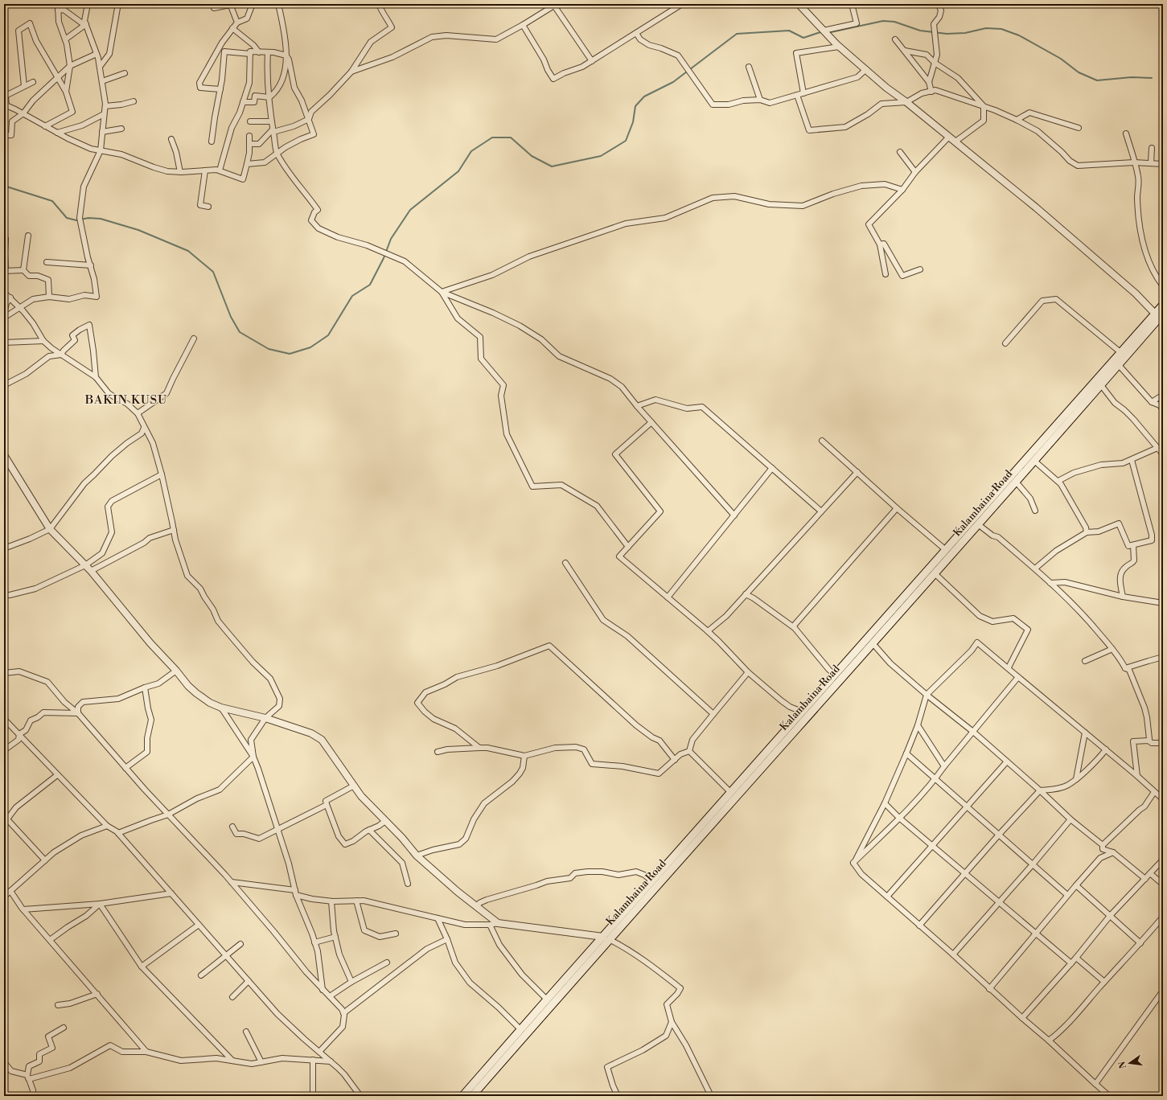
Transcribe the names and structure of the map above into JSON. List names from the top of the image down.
{
  "streets": {
    "main road": ["Kalambaina Road"]
  },
  "districts": ["BAKIN KUSU"],
  "north": "left"
}
